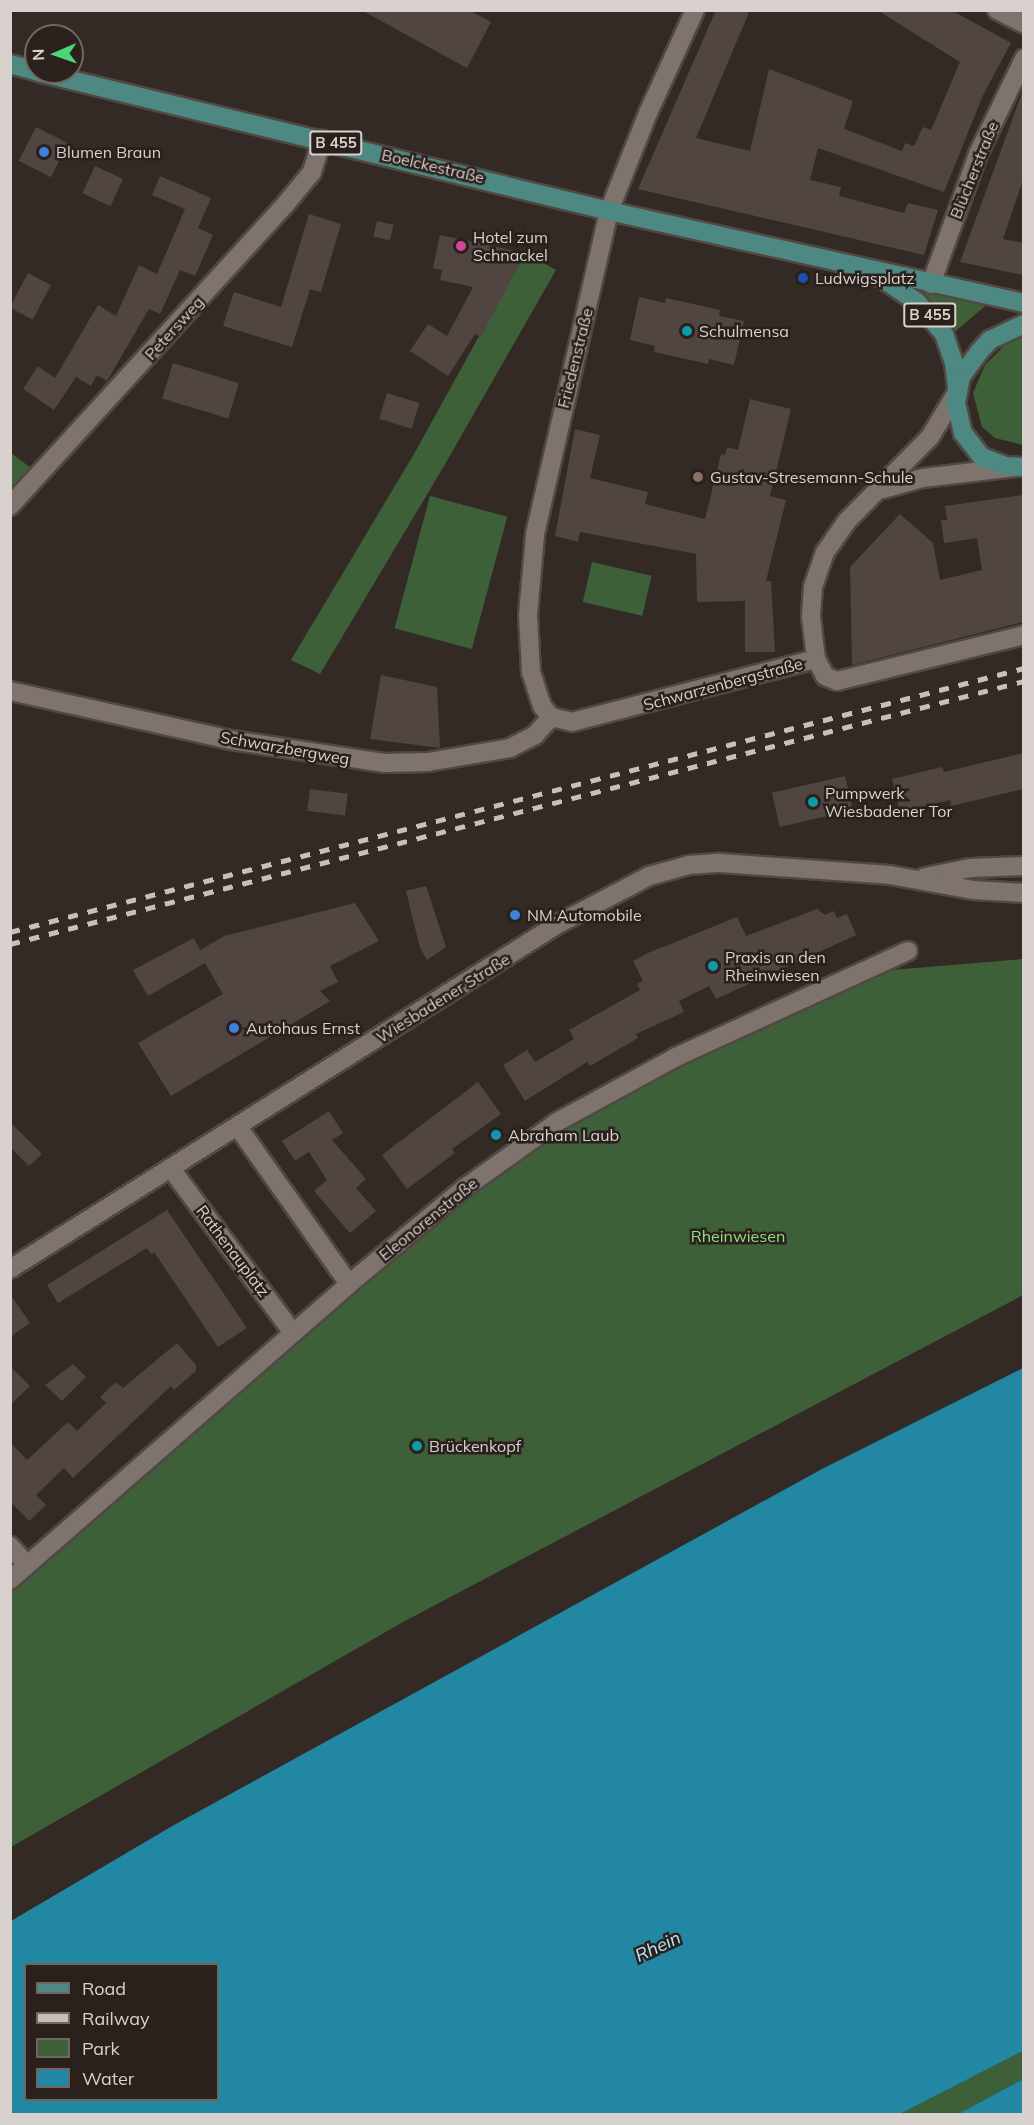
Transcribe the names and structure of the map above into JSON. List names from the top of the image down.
{
  "streets": {
    "main road": ["B 455", "Boelckestraße"],
    "street": [
      "Blücherstraße",
      "Petersweg",
      "Friedenstraße",
      "Schwarzenbergstraße",
      "Schwarzbergweg",
      "Wiesbadener Straße",
      "Eleonorenstraße",
      "Rathenauplatz"
    ]
  },
  "crossings": [
    ["B 455", "Boelckestraße"],
    ["B 455", "Blücherstraße"],
    ["Boelckestraße", "Petersweg"],
    ["Boelckestraße", "Friedenstraße"],
    ["Friedenstraße", "Schwarzenbergstraße"],
    ["Friedenstraße", "Schwarzbergweg"],
    ["Schwarzenbergstraße", "Schwarzbergweg"],
    ["Wiesbadener Straße", "Rathenauplatz"],
    ["Eleonorenstraße", "Rathenauplatz"]
  ],
  "water": ["Rhein"],
  "parks": ["Rheinwiesen"],
  "places": [
    "Blumen Braun",
    "Hotel zum Schnackel",
    "Ludwigsplatz",
    "Schulmensa",
    "Gustav-Stresemann-Schule",
    "Pumpwerk Wiesbadener Tor",
    "NM Automobile",
    "Praxis an den Rheinwiesen",
    "Autohaus Ernst",
    "Abraham Laub",
    "Brückenkopf"
  ],
  "legend": [
    "Road",
    "Railway",
    "Park",
    "Water"
  ],
  "north": "left"
}
